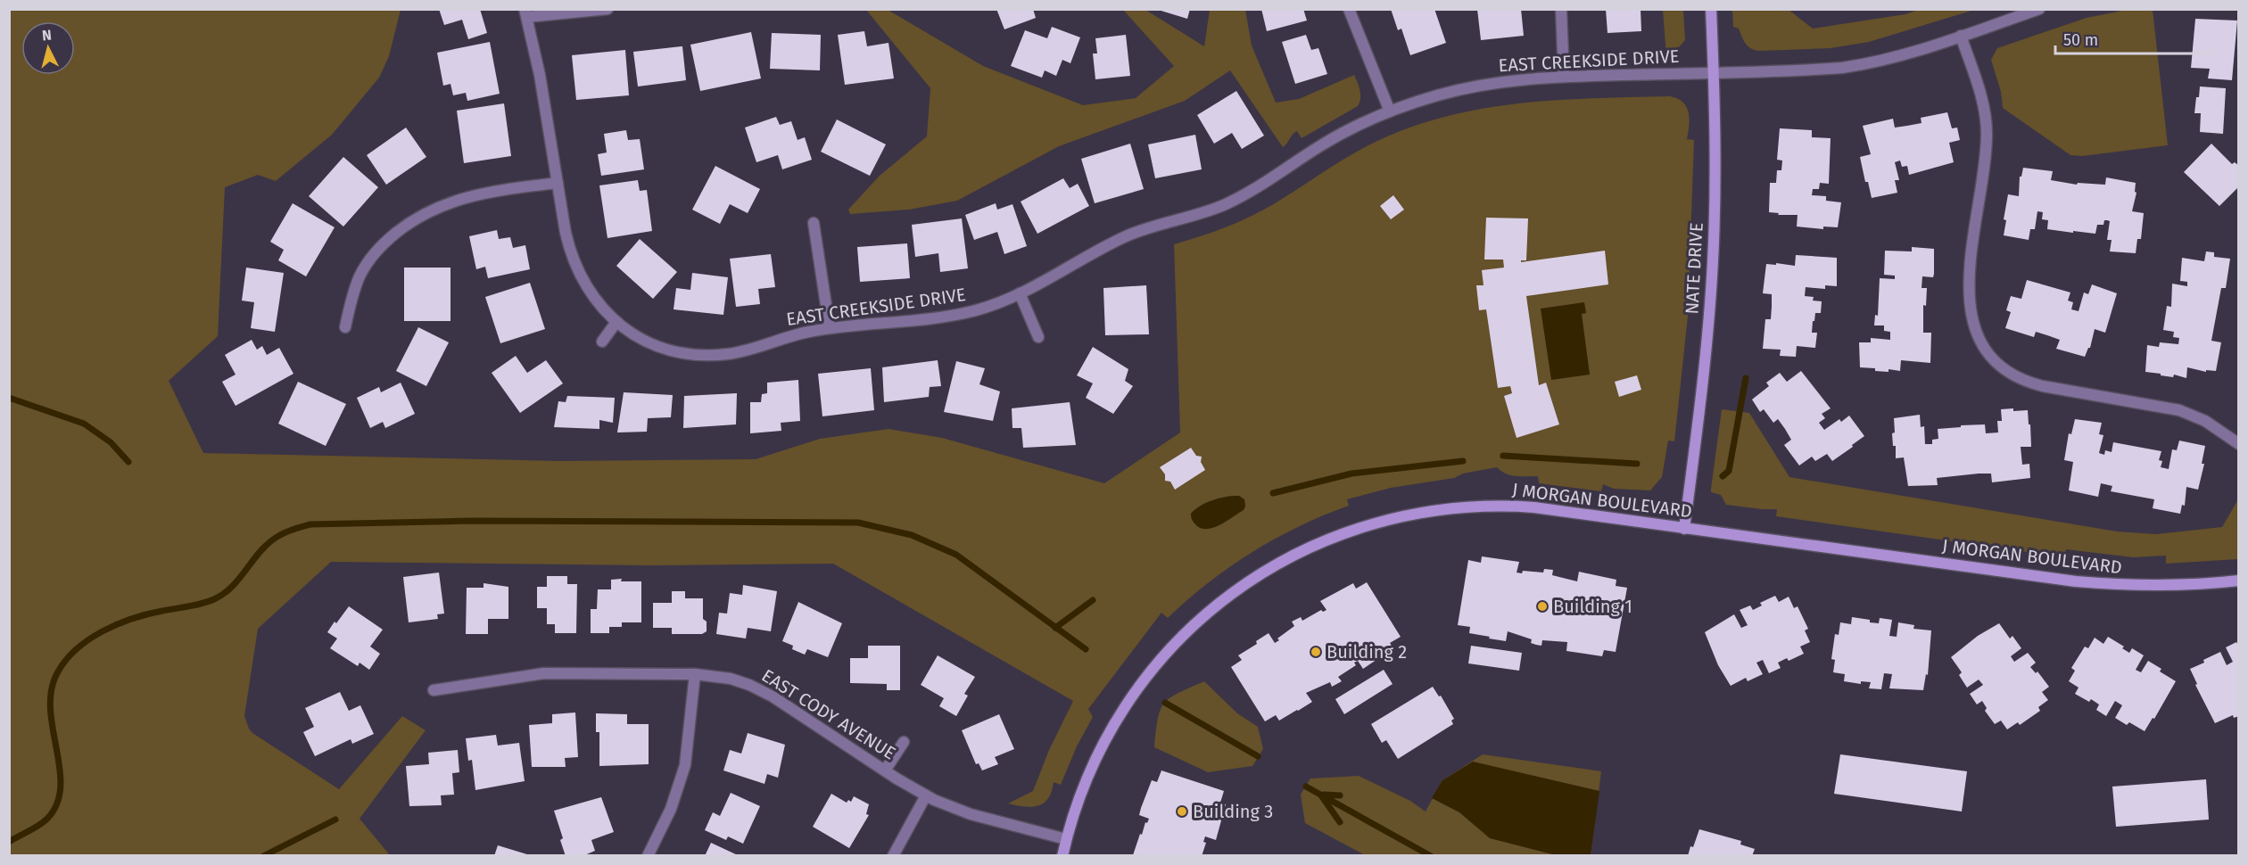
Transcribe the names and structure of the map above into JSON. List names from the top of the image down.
{
  "streets": {
    "street": [
      "EAST CREEKSIDE DRIVE",
      "NATE DRIVE",
      "J MORGAN BOULEVARD",
      "EAST CODY AVENUE"
    ]
  },
  "crossings": [
    ["EAST CREEKSIDE DRIVE", "NATE DRIVE"],
    ["NATE DRIVE", "J MORGAN BOULEVARD"],
    ["J MORGAN BOULEVARD", "EAST CODY AVENUE"]
  ],
  "places": ["Building 1", "Building 2", "Building 3"],
  "scale_bar": "50 m",
  "north": "top"
}
